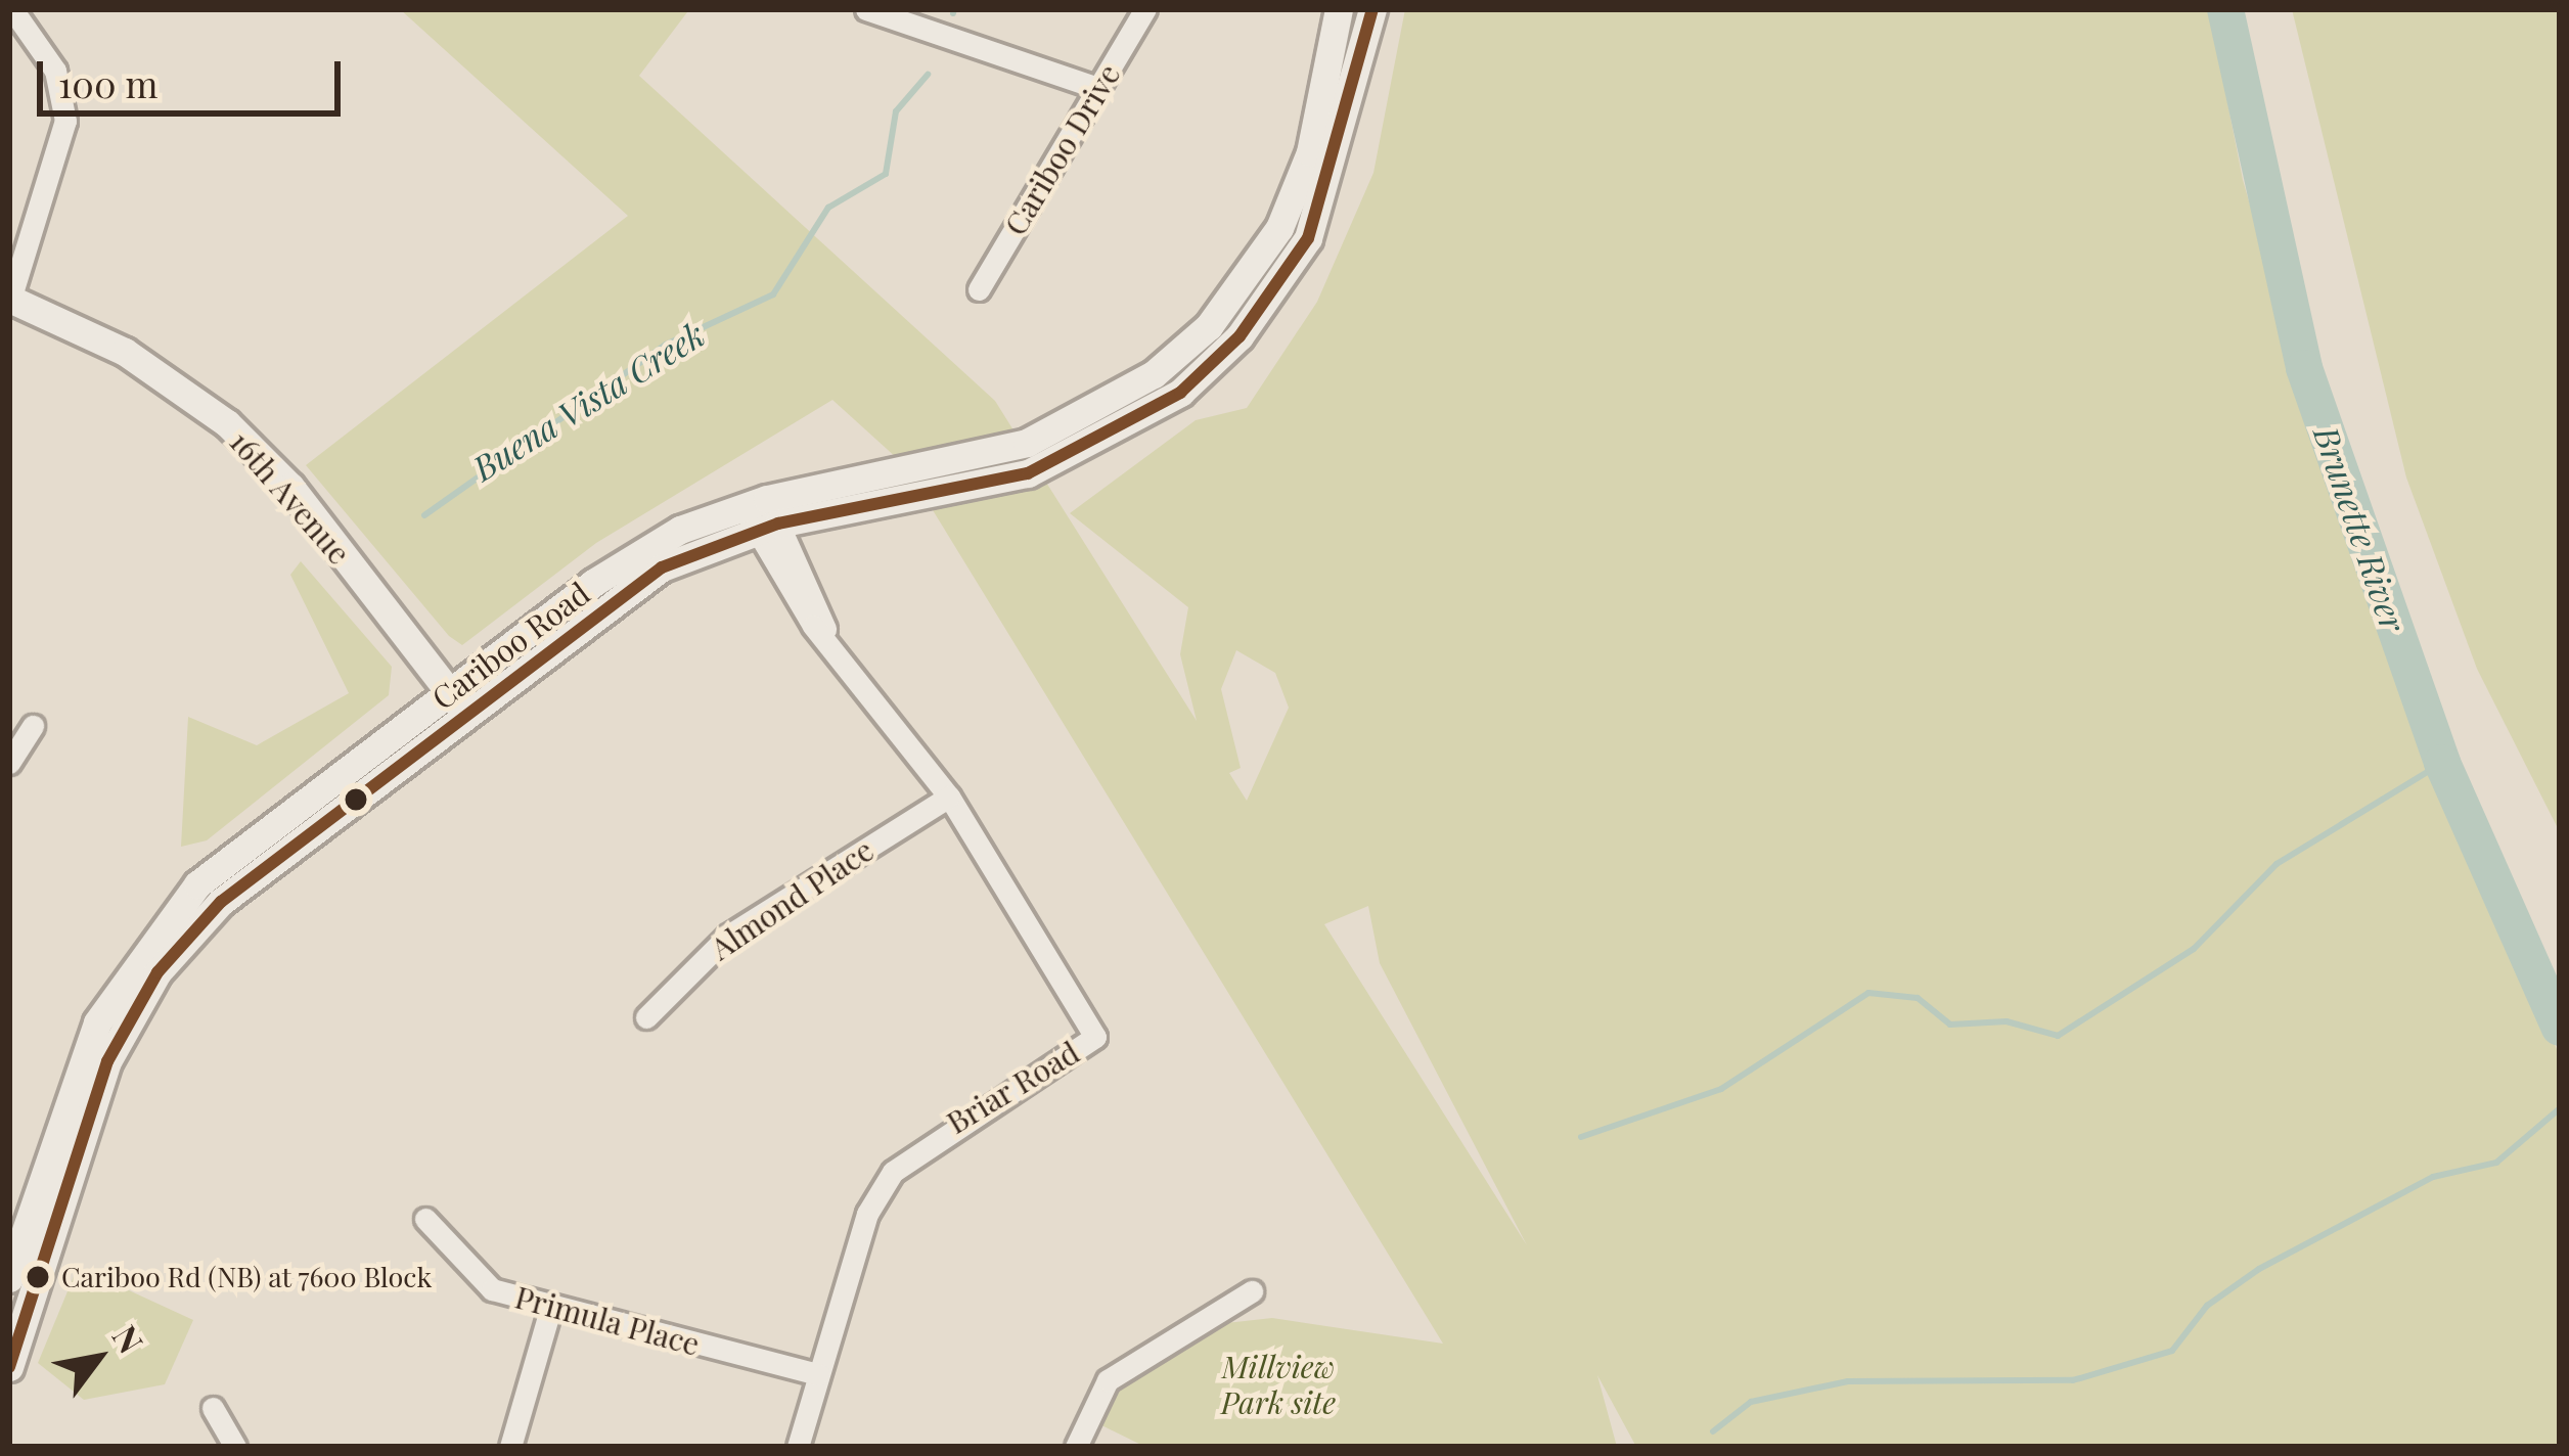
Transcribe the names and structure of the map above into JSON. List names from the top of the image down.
{
  "streets": {
    "street": [
      "Cariboo Drive",
      "16th Avenue",
      "Cariboo Road",
      "Almond Place",
      "Briar Road",
      "Primula Place"
    ]
  },
  "crossings": [
    ["16th Avenue", "Cariboo Road"],
    ["Cariboo Road", "Briar Road"],
    ["Almond Place", "Briar Road"],
    ["Briar Road", "Primula Place"]
  ],
  "water": ["Buena Vista Creek", "Brunette River"],
  "parks": ["Millview Park site"],
  "places": ["Cariboo Rd (NB) at 7600 Block"],
  "scale_bar": "100 m",
  "north": "top right"
}
